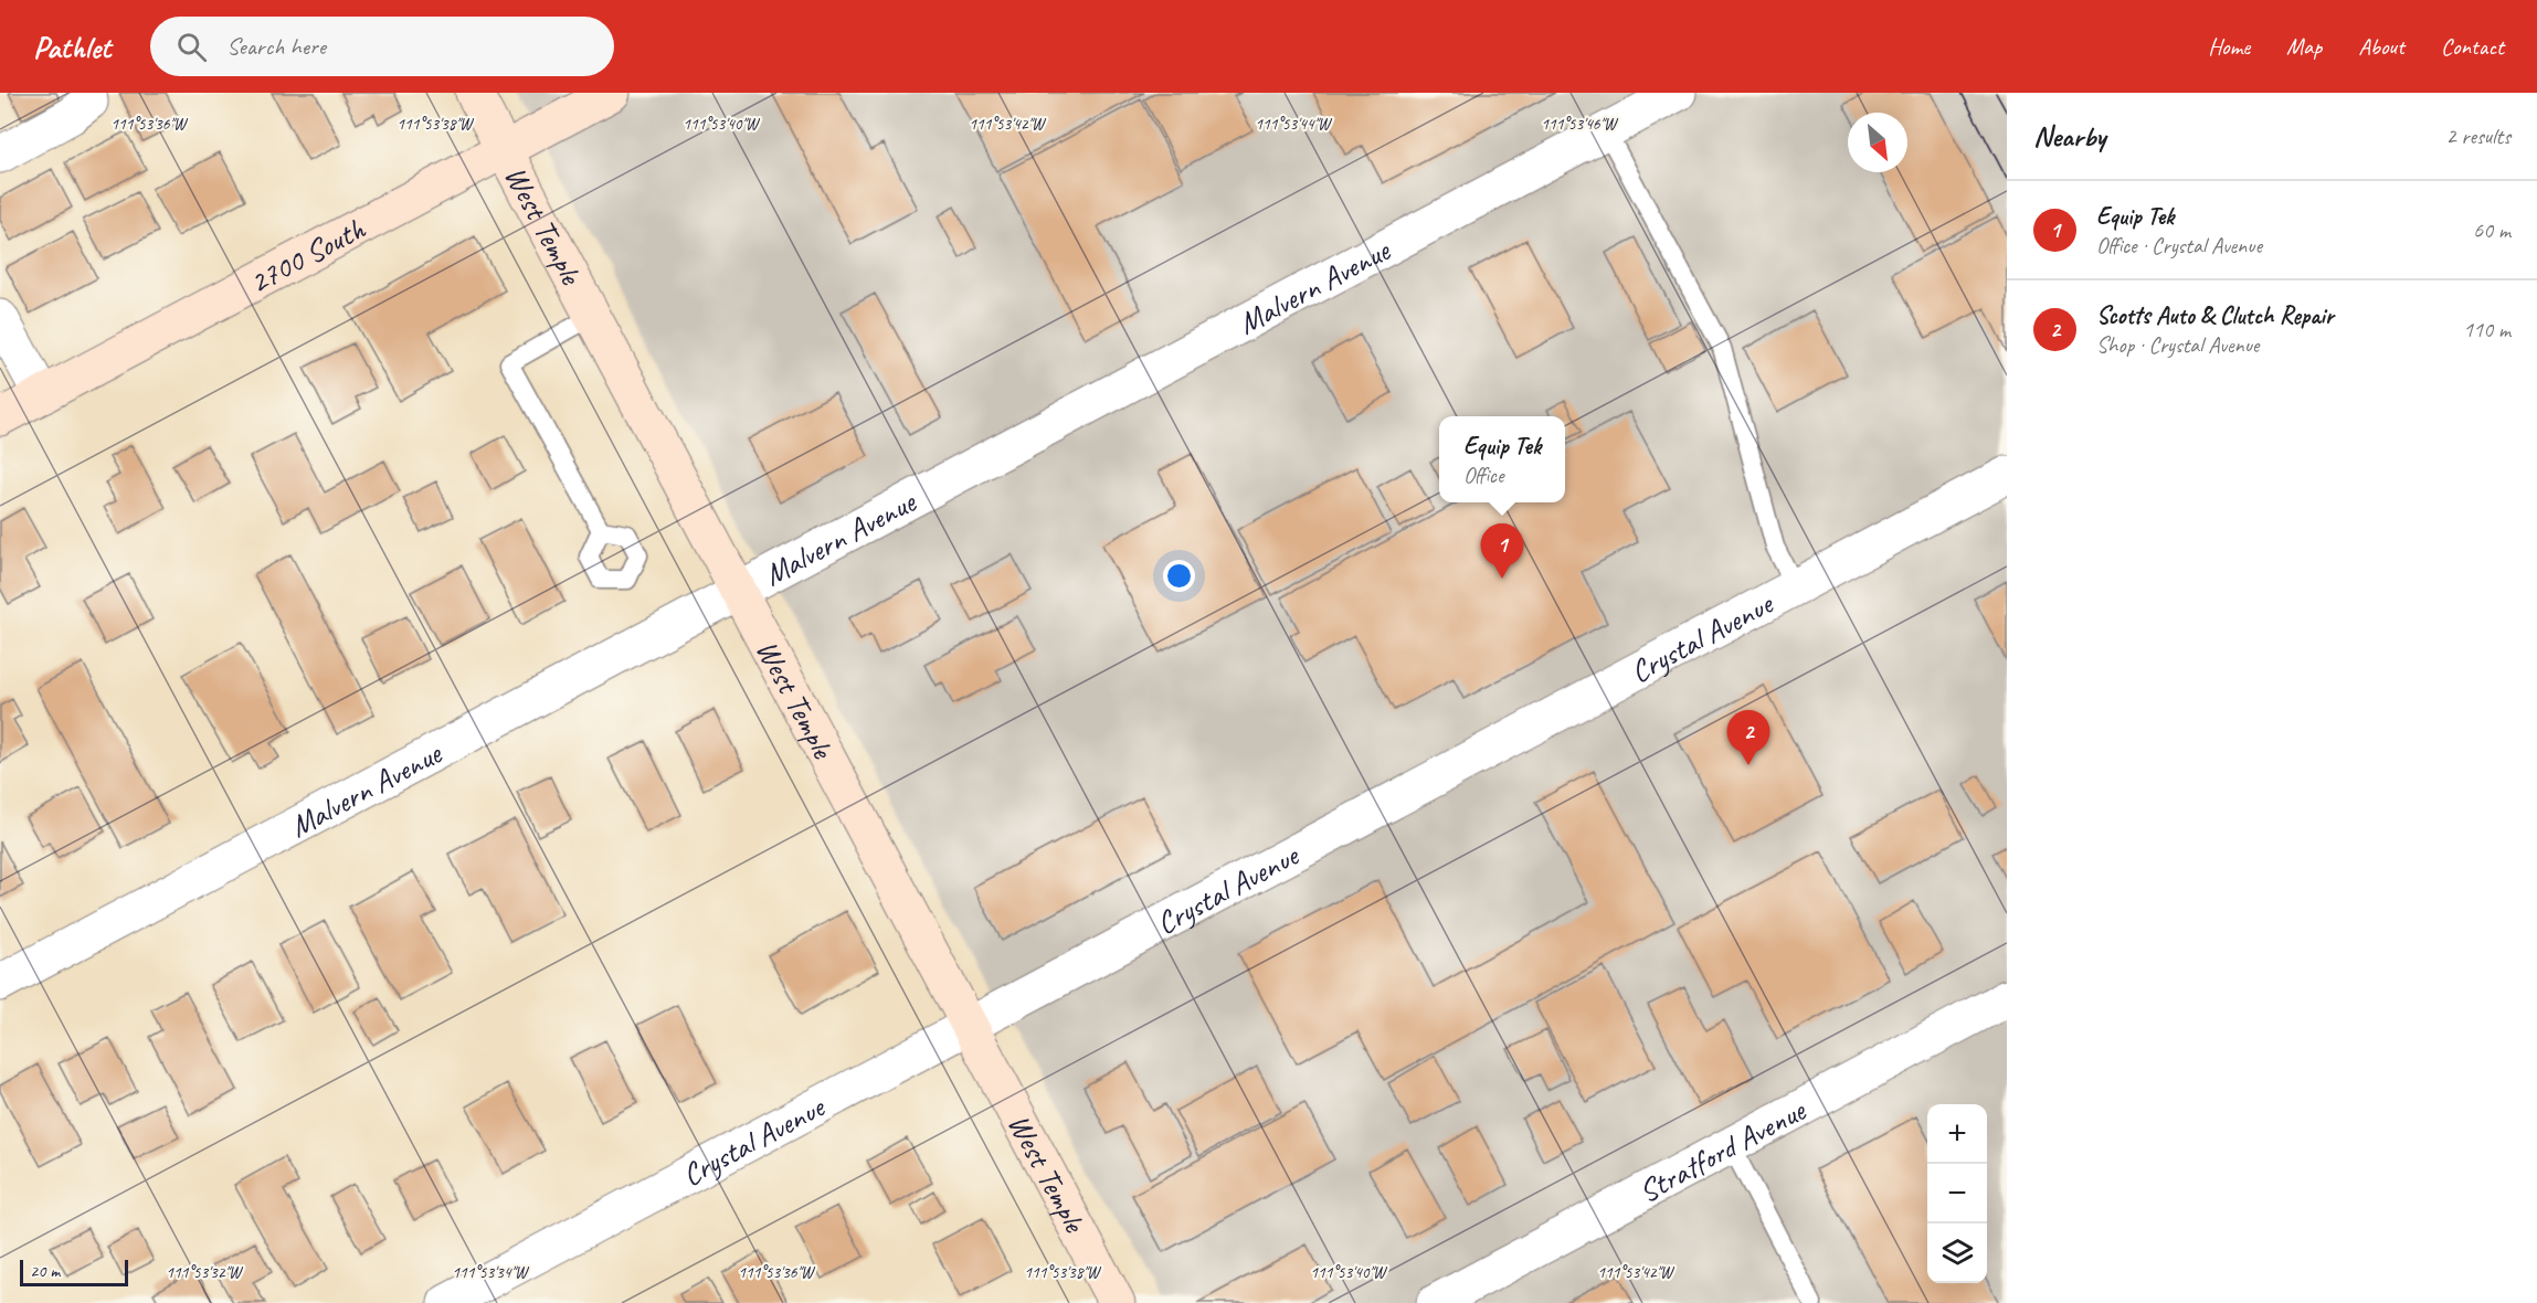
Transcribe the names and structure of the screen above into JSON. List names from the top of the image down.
{
  "streets": {
    "street": [
      "West Temple",
      "2700 South",
      "Malvern Avenue",
      "Crystal Avenue",
      "Stratford Avenue"
    ]
  },
  "crossings": [
    ["West Temple", "2700 South"],
    ["West Temple", "Malvern Avenue"],
    ["West Temple", "Crystal Avenue"]
  ],
  "scale_bar": "20 m",
  "north": "bottom right",
  "page": {
    "header": "Pathlet",
    "search": "Search here",
    "nav": [
      "Home",
      "Map",
      "About",
      "Contact"
    ],
    "heading": ["Nearby", "2 results"],
    "list": [
      {
        "mark": "1",
        "name": "Equip Tek",
        "note": "Office · Crystal Avenue",
        "value": "60 m"
      },
      {
        "mark": "2",
        "name": "Scotts Auto & Clutch Repair",
        "note": "Shop · Crystal Avenue",
        "value": "110 m"
      }
    ],
    "popup": ["Equip Tek", "Office"],
    "pins": ["1", "2"],
    "map_buttons": ["+", "−"],
    "scale": "20 m"
  },
  "coordinates": [
    "111°53'36\"W",
    "111°53'38\"W",
    "111°53'40\"W",
    "111°53'42\"W",
    "111°53'44\"W",
    "111°53'46\"W",
    "111°53'32\"W",
    "111°53'34\"W"
  ]
}
